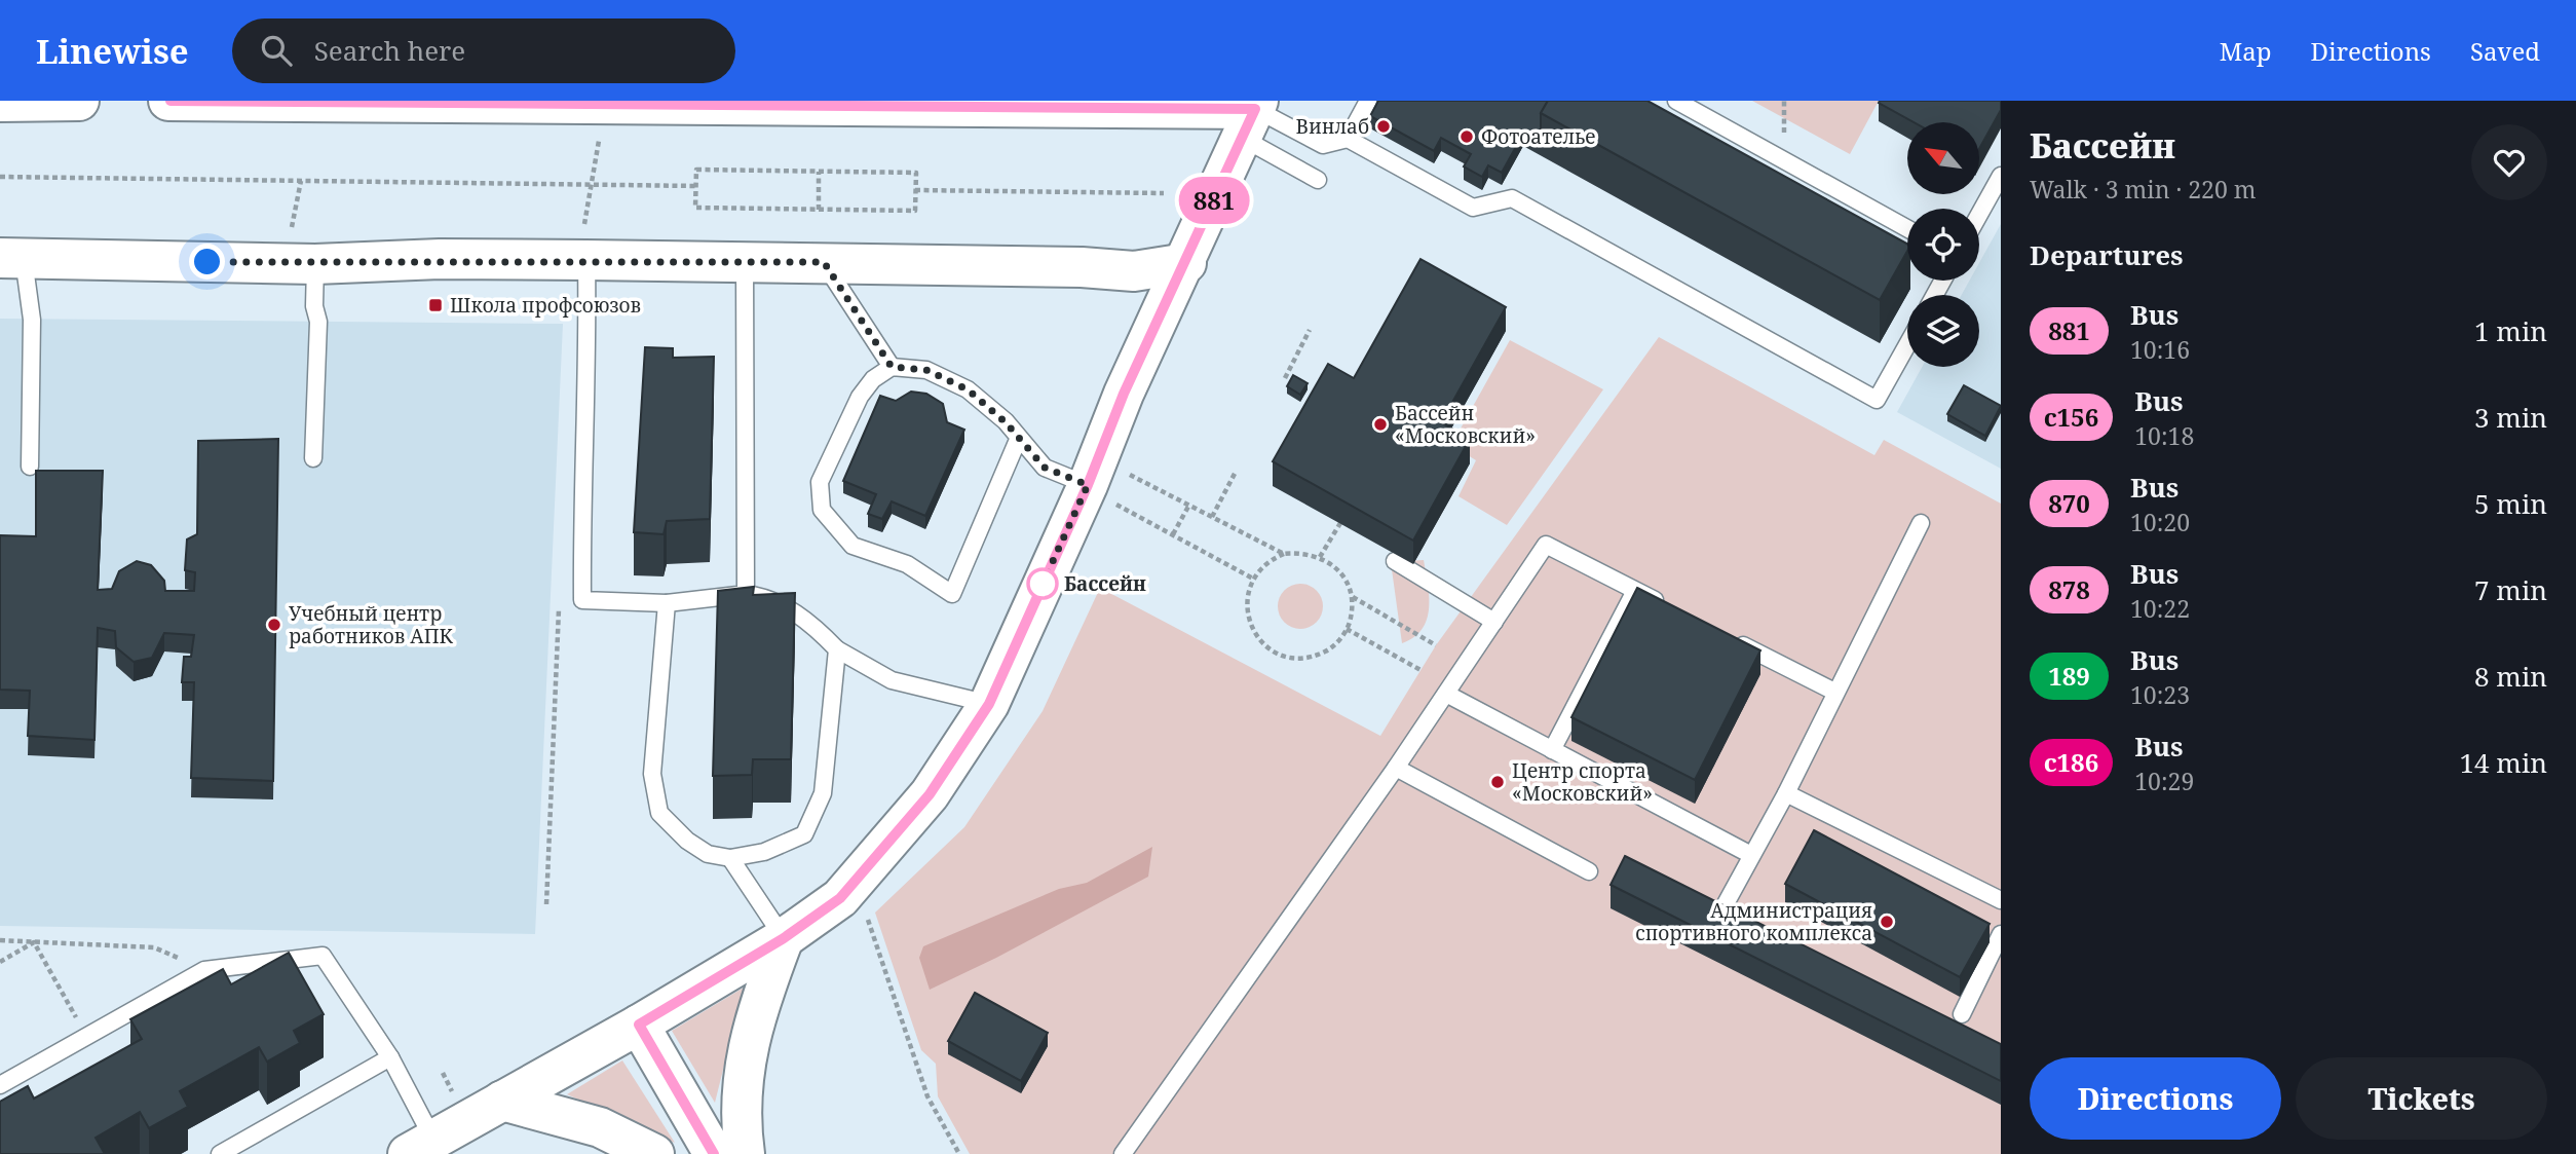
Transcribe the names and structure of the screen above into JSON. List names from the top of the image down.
{
  "places": {
    "other": [
      "Винлаб",
      "Фотоателье",
      "Бассейн «Московский»",
      "Бассейн",
      "Учебный центр работников АПК",
      "Центр спорта «Московский»",
      "Администрация спортивного комплекса"
    ],
    "transit": ["Школа профсоюзов"]
  },
  "lines": ["bus line 881"],
  "north": "top left",
  "page": {
    "header": "Linewise",
    "search": "Search here",
    "nav": ["Map", "Directions", "Saved"],
    "on_map": "881",
    "heading": [
      ["Бассейн", "Walk · 3 min · 220 m"],
      "Departures"
    ],
    "list": [
      {
        "mark": "881",
        "name": "Bus",
        "note": "10:16",
        "value": "1 min"
      },
      {
        "mark": "с156",
        "name": "Bus",
        "note": "10:18",
        "value": "3 min"
      },
      {
        "mark": "870",
        "name": "Bus",
        "note": "10:20",
        "value": "5 min"
      },
      {
        "mark": "878",
        "name": "Bus",
        "note": "10:22",
        "value": "7 min"
      },
      {
        "mark": "189",
        "name": "Bus",
        "note": "10:23",
        "value": "8 min"
      },
      {
        "mark": "с186",
        "name": "Bus",
        "note": "10:29",
        "value": "14 min"
      }
    ],
    "buttons": ["Directions", "Tickets"]
  }
}
